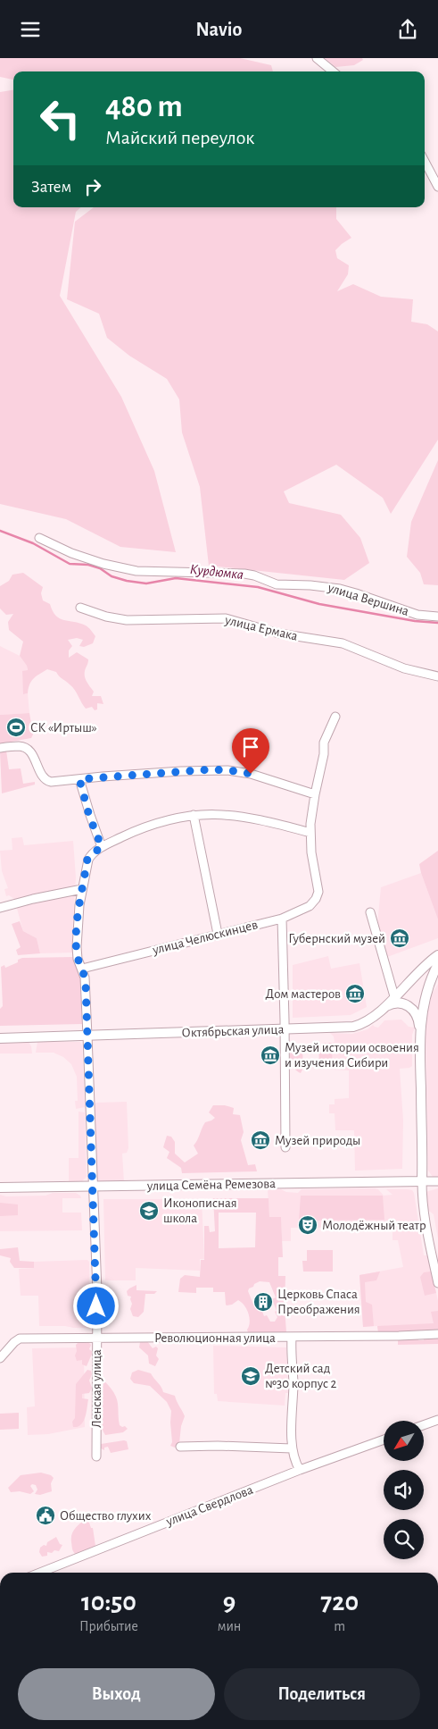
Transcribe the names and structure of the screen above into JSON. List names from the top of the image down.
{
  "streets": {
    "main road": ["Октябрьская улица", "улица Семёна Ремезова"],
    "street": [
      "улица Вершина",
      "улица Ермака",
      "улица Челюскинцев",
      "Революционная улица",
      "Ленская улица",
      "улица Свердлова"
    ]
  },
  "crossings": [
    ["улица Челюскинцев", "Ленская улица"],
    ["Октябрьская улица", "Ленская улица"],
    ["улица Семёна Ремезова", "Ленская улица"],
    ["Революционная улица", "Ленская улица"]
  ],
  "water": ["Курдюмка"],
  "places": {
    "sports": ["СК «Иртыш»"],
    "museum": [
      "Губернский музей",
      "Дом мастеров",
      "Музей истории освоения и изучения Сибири",
      "Музей природы"
    ],
    "school or university": ["Иконописная школа", "Детский сад №30 корпус 2"],
    "theatre": ["Молодёжный театр"],
    "building": ["Церковь Спаса Преображения"],
    "public building": ["Общество глухих"]
  },
  "north": "bottom left",
  "page": {
    "header": "Navio",
    "turn": ["480 m", "Майский переулок"],
    "then": "Затем",
    "eta": [
      "10:50",
      "Прибытие",
      "9",
      "мин",
      "720",
      "m"
    ],
    "buttons": ["Выход", "Поделиться"]
  }
}
